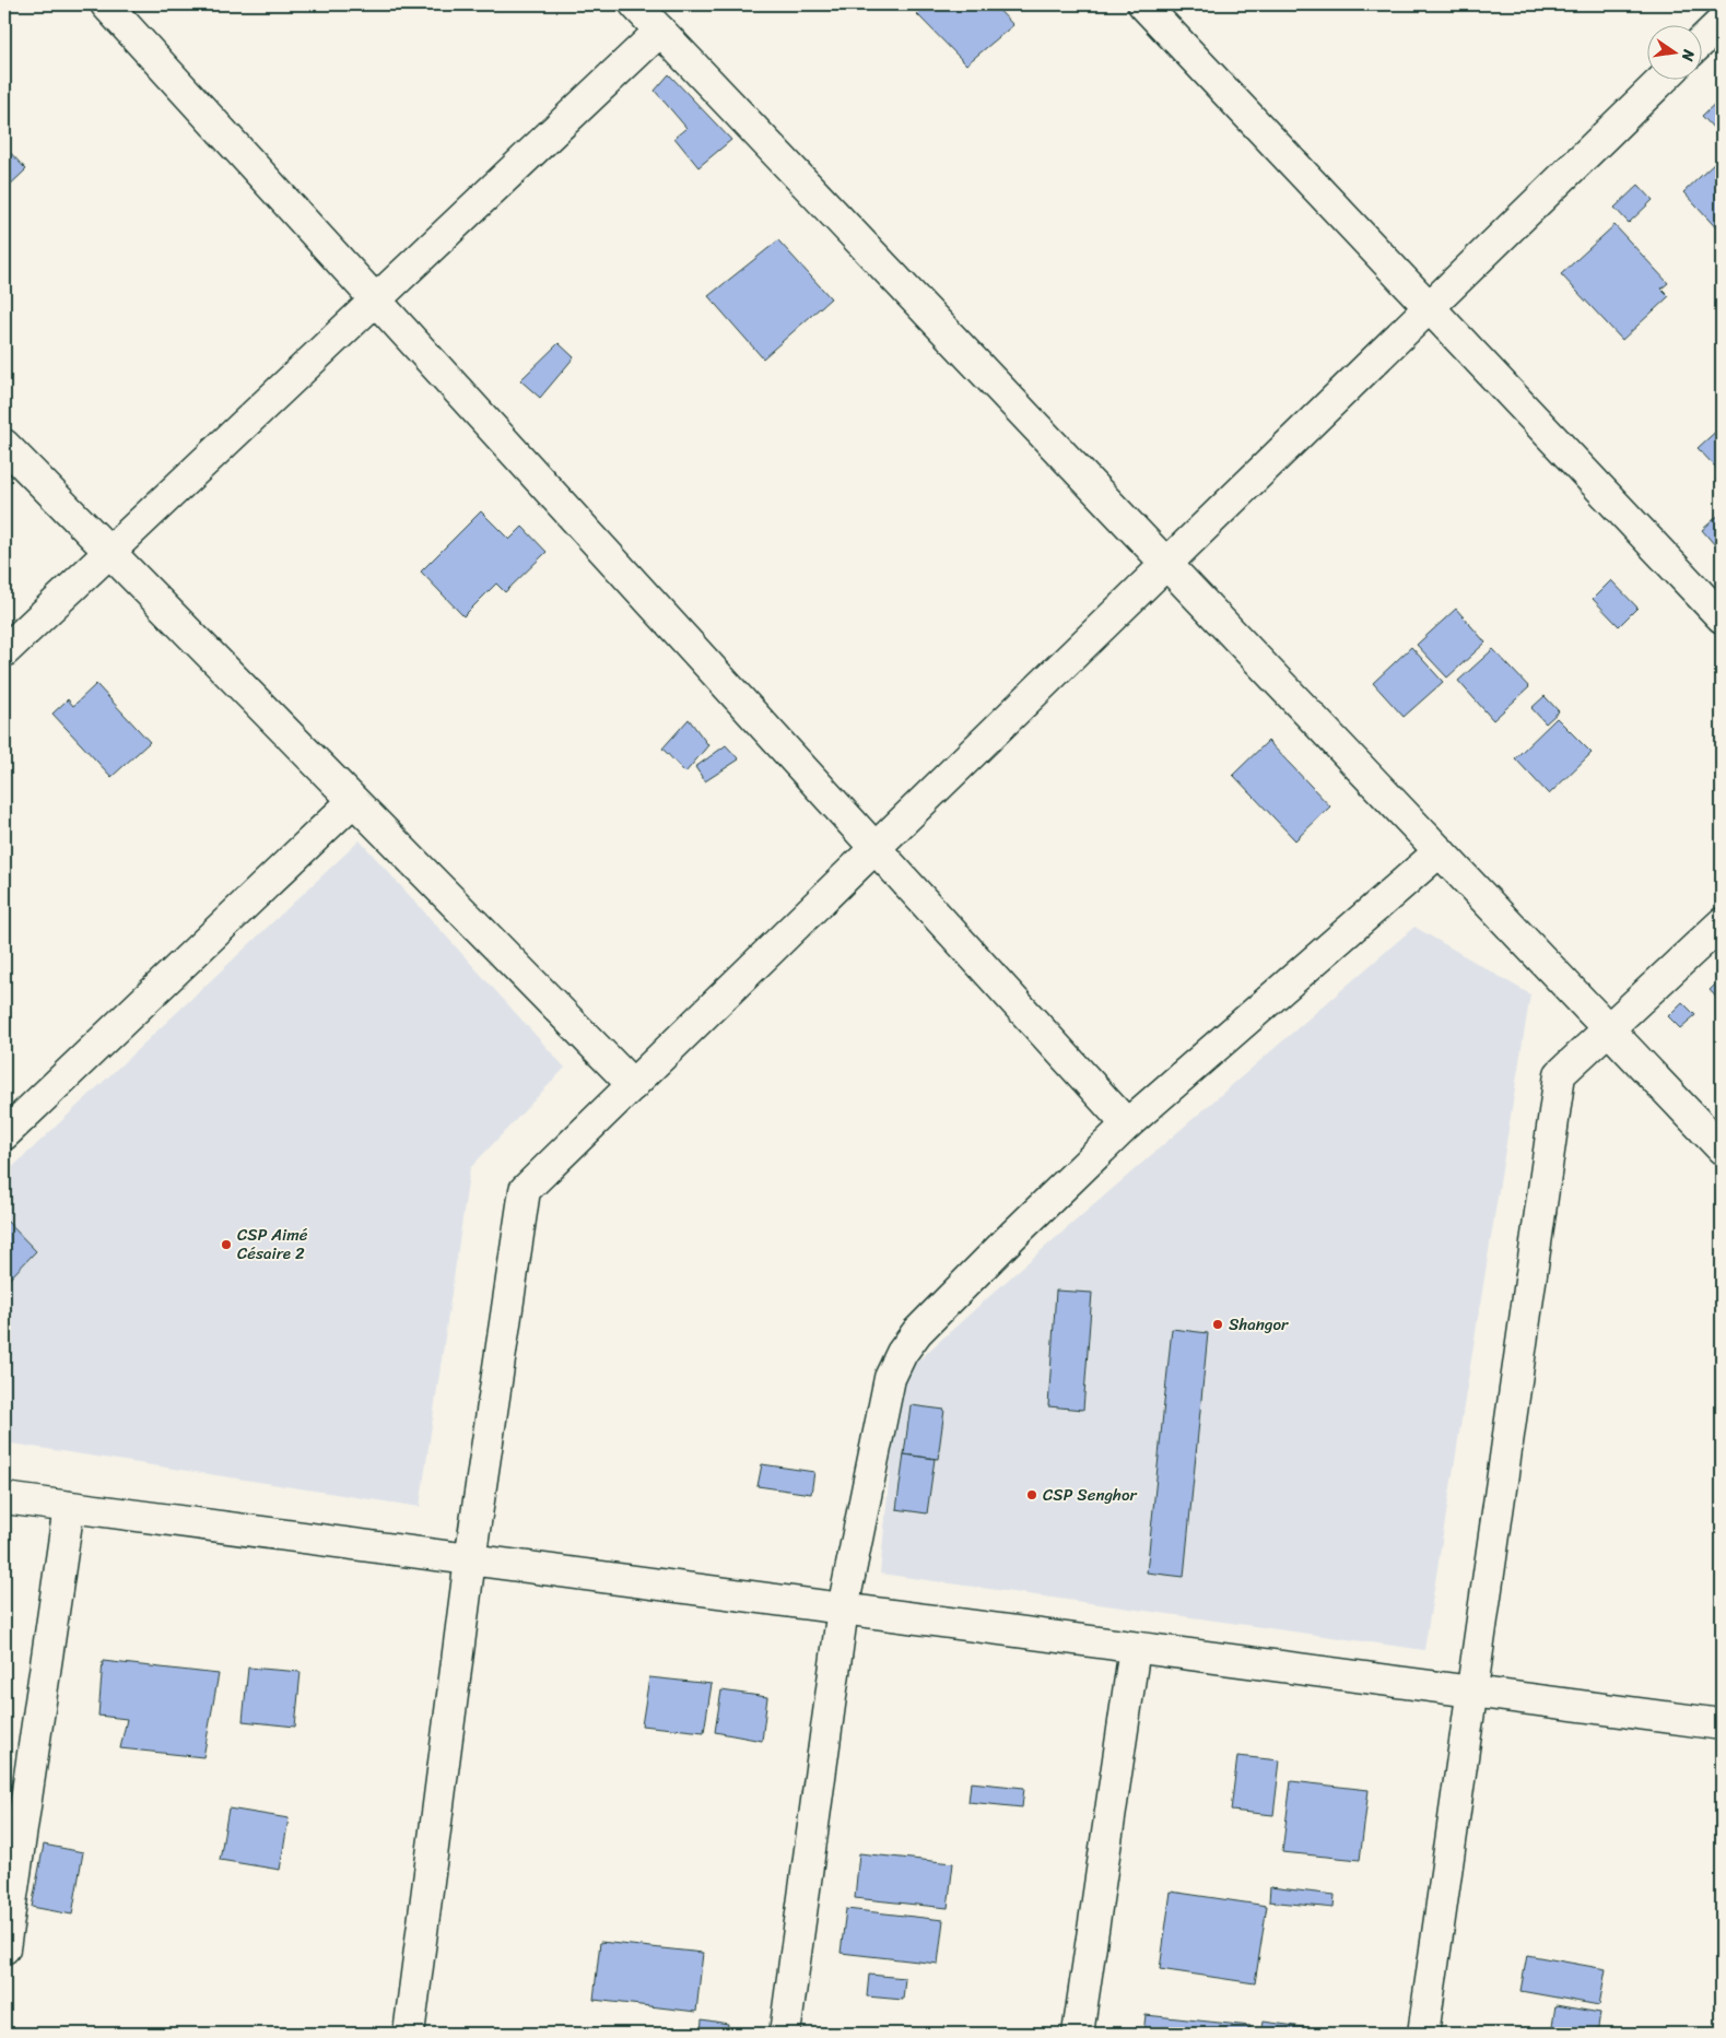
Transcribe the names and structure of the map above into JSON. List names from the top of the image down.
{
  "places": ["CSP Aimé Césaire 2", "Shangor", "CSP Senghor"],
  "north": "right"
}
